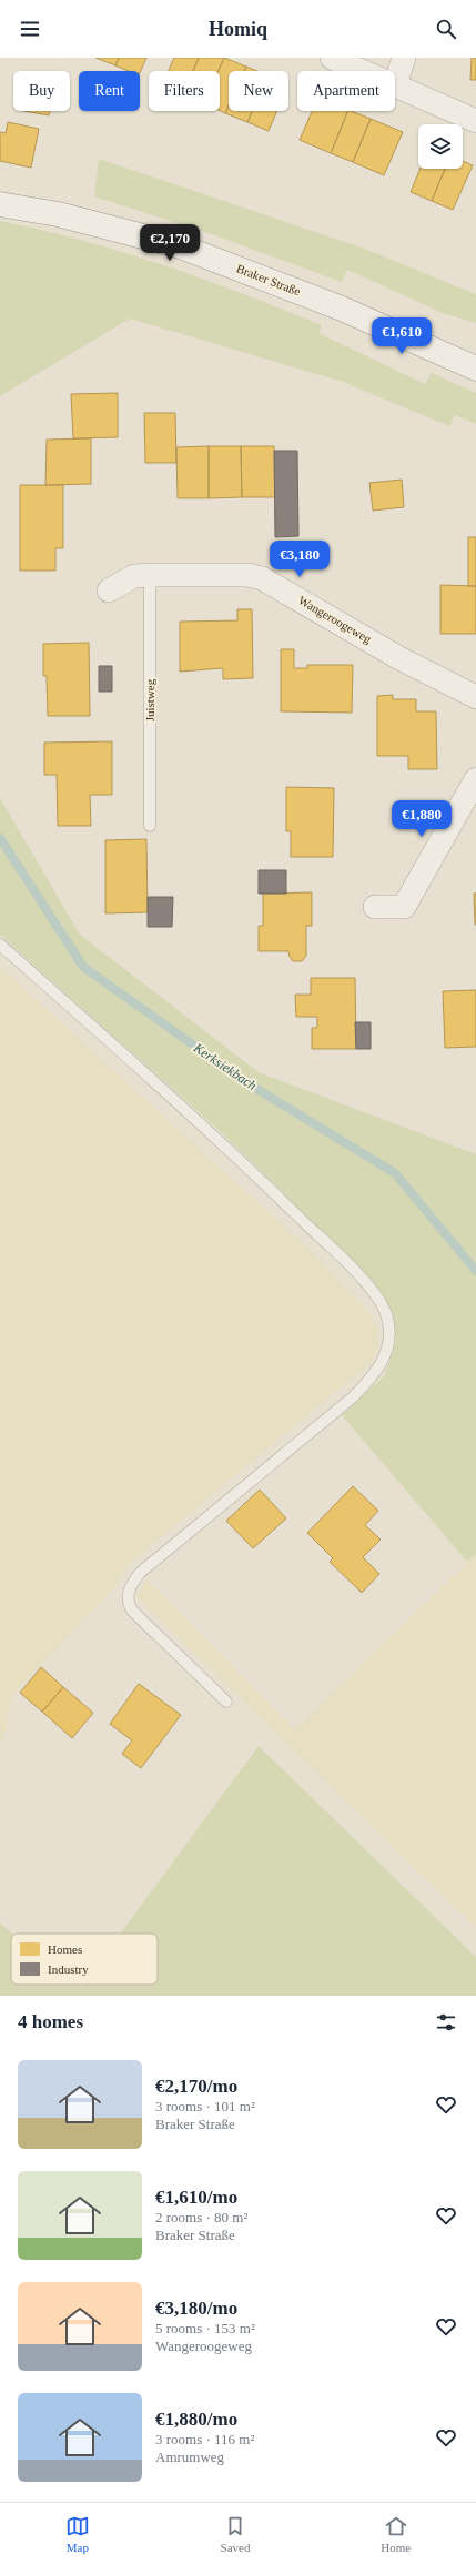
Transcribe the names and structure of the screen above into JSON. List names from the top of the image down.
{
  "streets": {
    "main road": ["Braker Straße"],
    "street": ["Wangeroogeweg"],
    "lane": ["Juistweg"]
  },
  "crossings": [
    ["Wangeroogeweg", "Juistweg"]
  ],
  "water": ["Kerksiekbach"],
  "legend": ["Homes", "Industry"],
  "page": {
    "header": "Homiq",
    "chip": [
      "Buy",
      "Rent",
      "Filters",
      "New",
      "Apartment"
    ],
    "price": [
      "€2,170",
      "€1,610",
      "€3,180",
      "€1,880"
    ],
    "heading": "4 homes",
    "list": [
      {
        "name": "€2,170/mo",
        "note": "3 rooms · 101 m² · Braker Straße"
      },
      {
        "name": "€1,610/mo",
        "note": "2 rooms · 80 m² · Braker Straße"
      },
      {
        "name": "€3,180/mo",
        "note": "5 rooms · 153 m² · Wangeroogeweg"
      },
      {
        "name": "€1,880/mo",
        "note": "3 rooms · 116 m² · Amrumweg"
      }
    ],
    "tabs": ["Map", "Saved", "Home"]
  }
}
